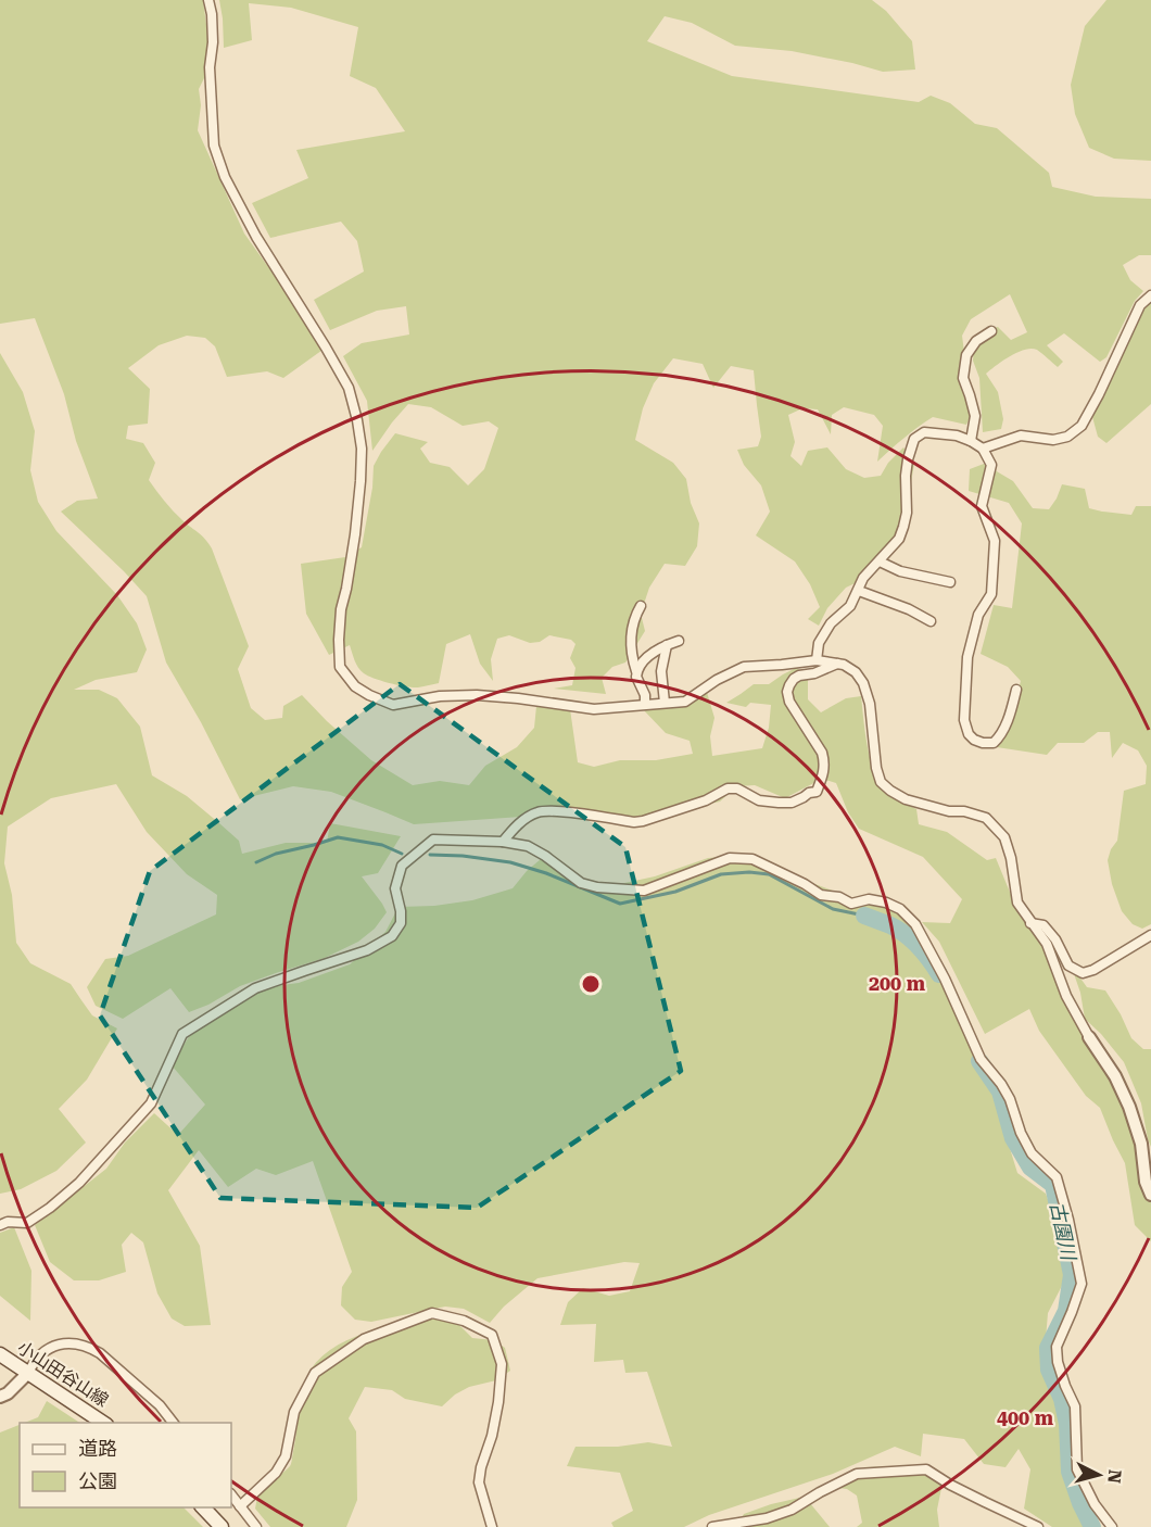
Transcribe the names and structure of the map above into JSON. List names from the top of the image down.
{
  "streets": {
    "main road": ["小山田谷山線"]
  },
  "water": ["古園川"],
  "legend": ["道路", "公園"],
  "north": "right",
  "rings": ["200 m", "400 m"]
}
